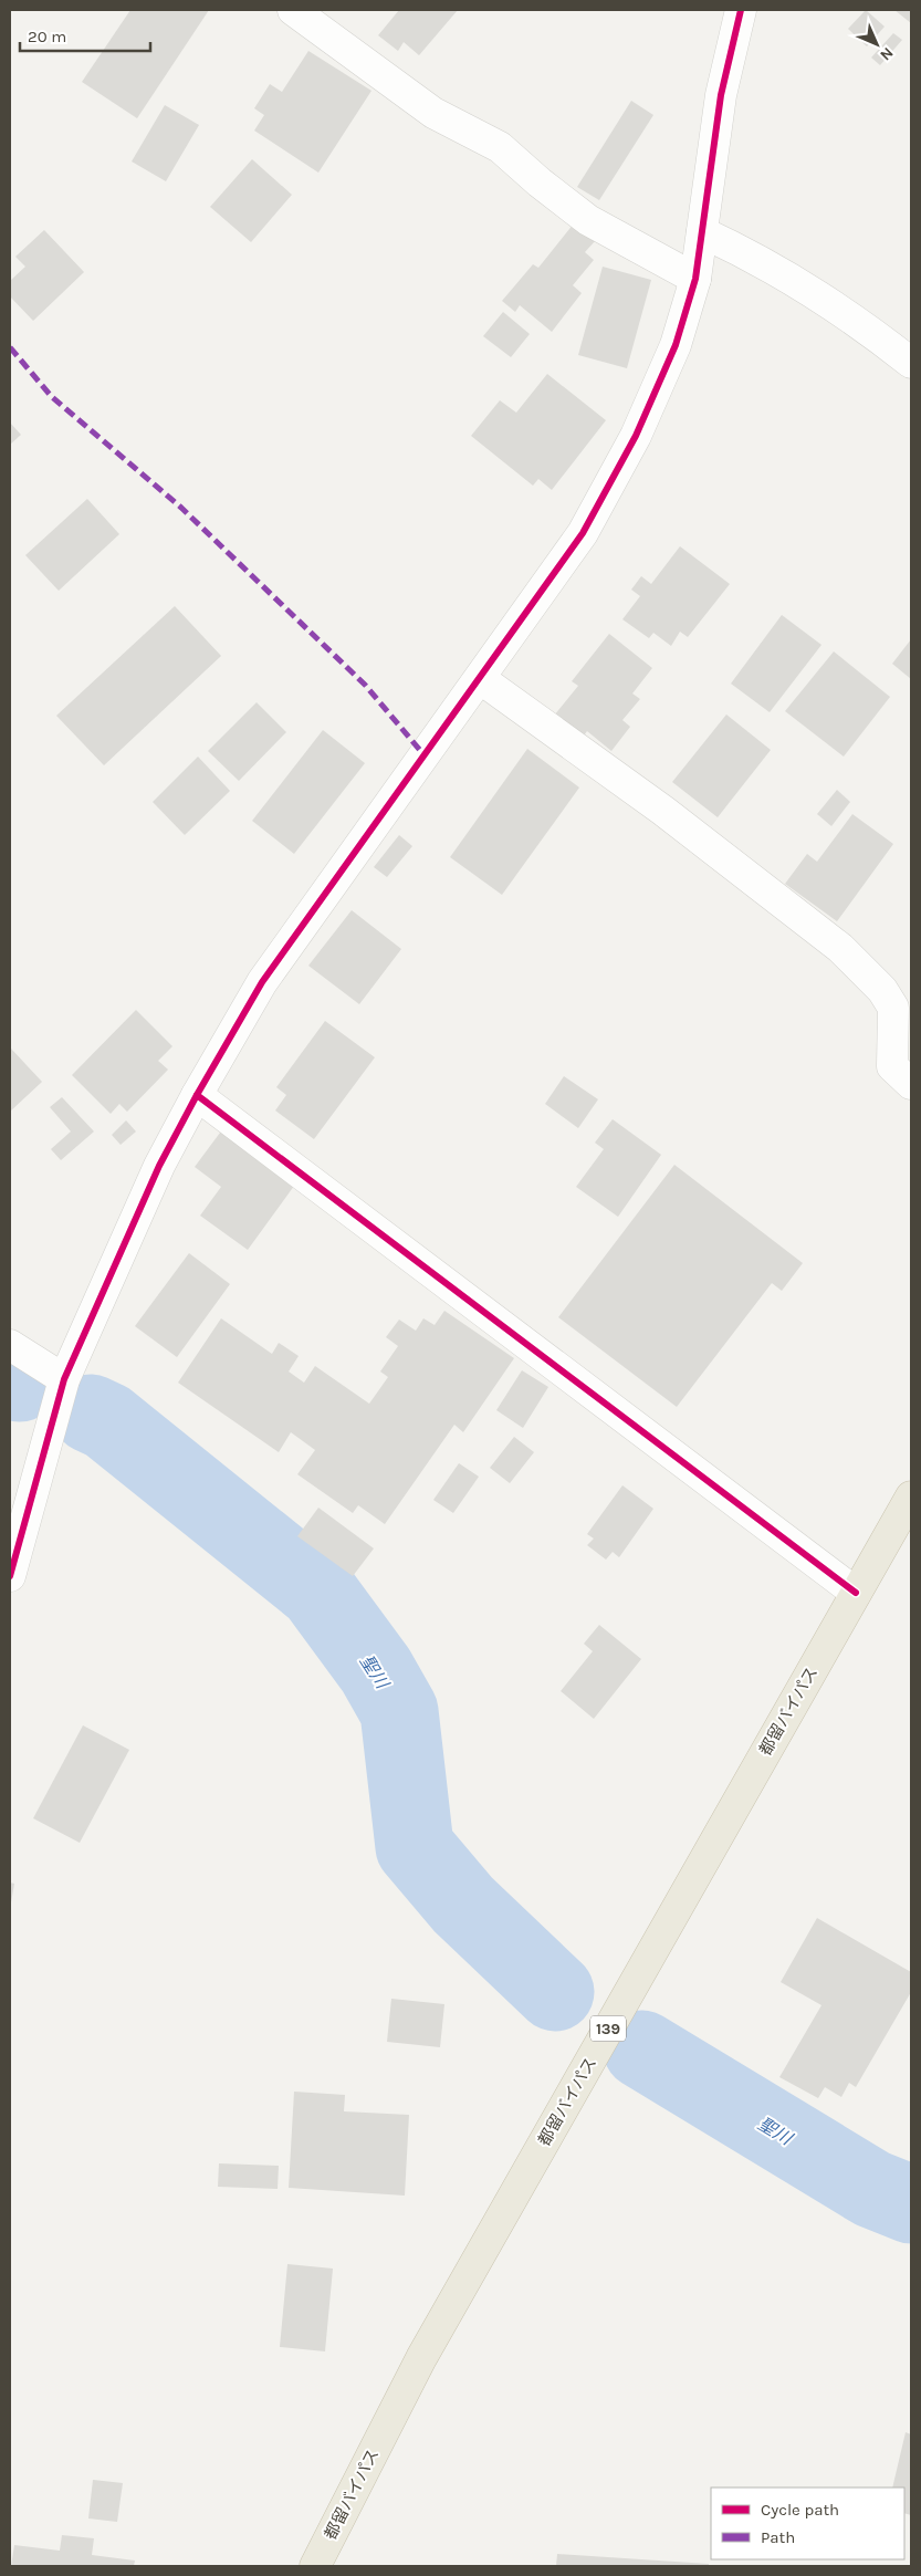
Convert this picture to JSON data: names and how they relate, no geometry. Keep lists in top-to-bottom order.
{
  "streets": {
    "highway": ["都留バイパス", "139"]
  },
  "water": ["聖川"],
  "legend": ["Cycle path", "Path"],
  "scale_bar": "20 m",
  "north": "bottom right"
}
